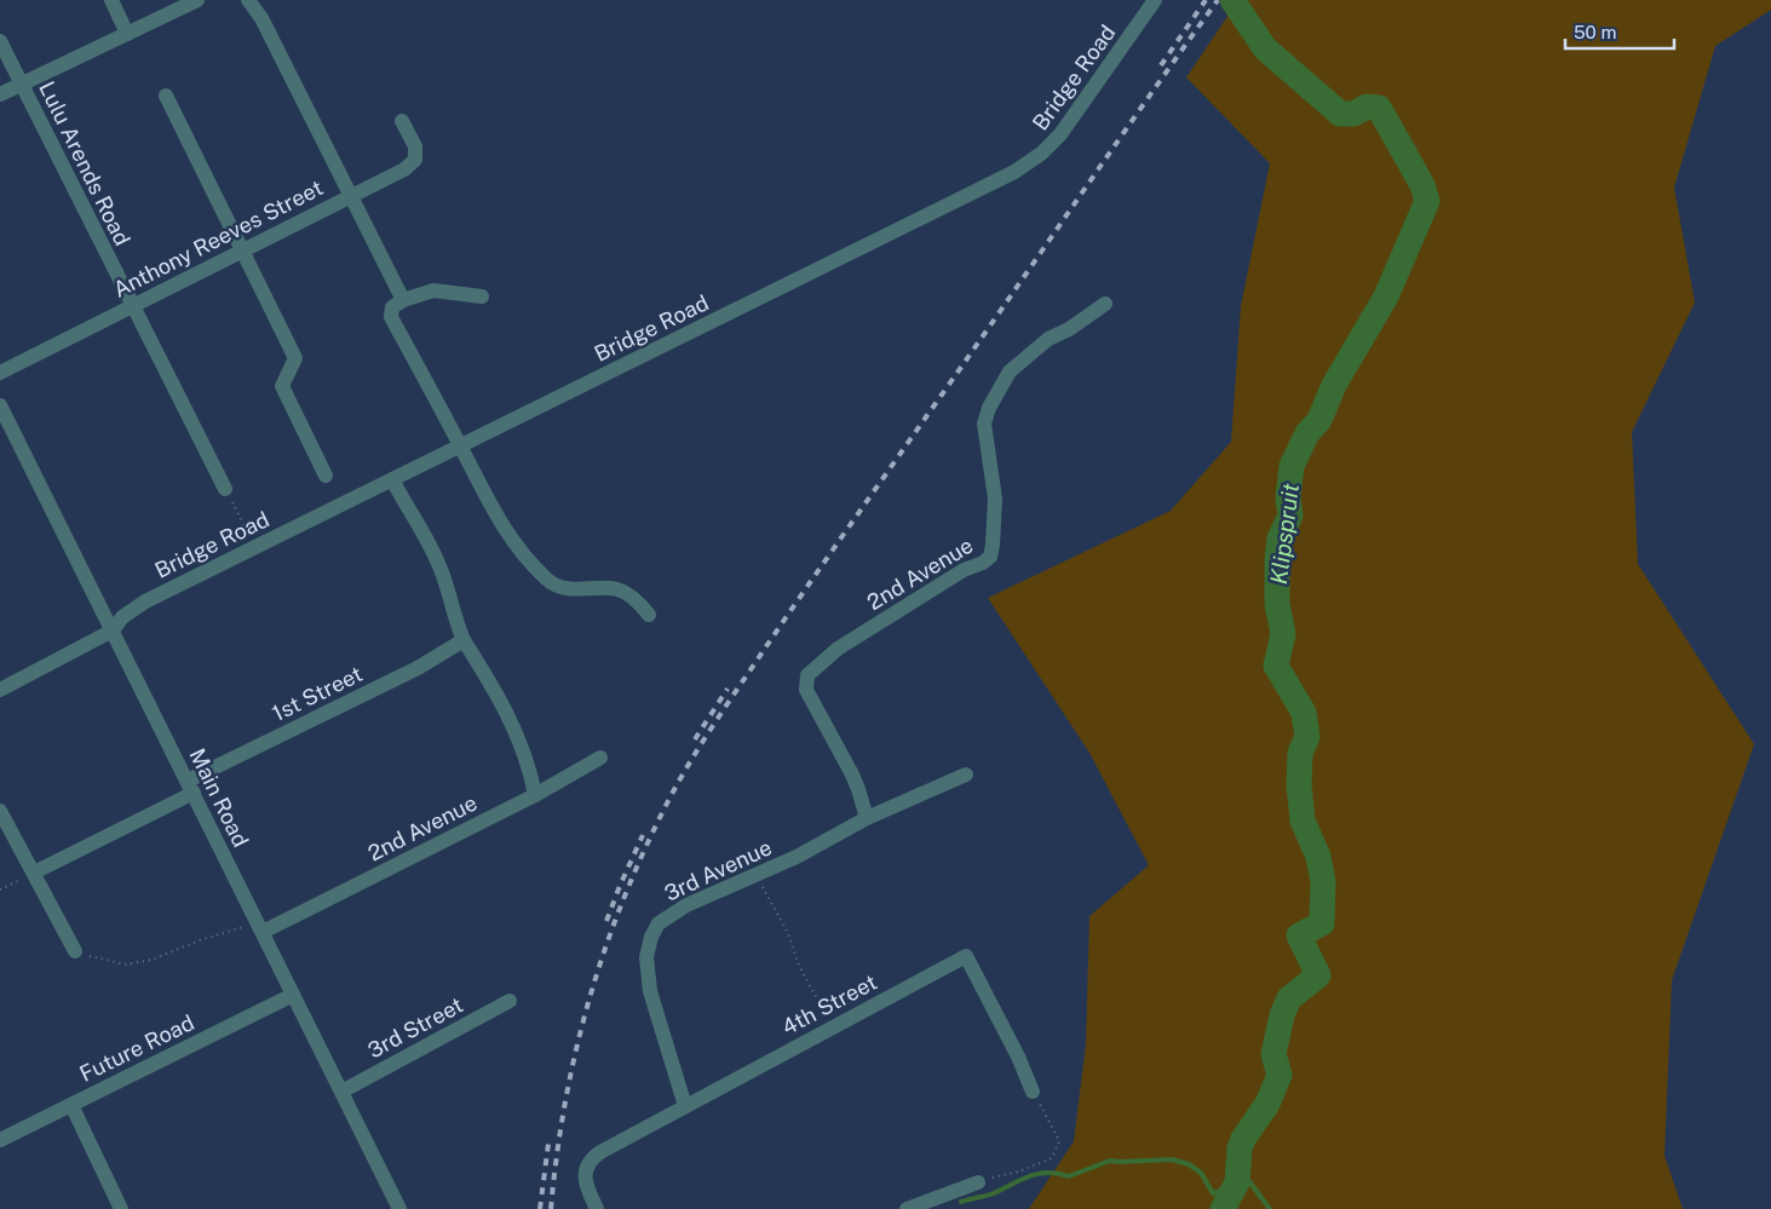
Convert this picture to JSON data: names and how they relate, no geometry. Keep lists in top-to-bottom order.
{
  "streets": {
    "street": [
      "Bridge Road",
      "Lulu Arends Road",
      "Anthony Reeves Street",
      "2nd Avenue",
      "1st Street",
      "Main Road",
      "3rd Avenue",
      "4th Street",
      "3rd Street",
      "Future Road"
    ]
  },
  "crossings": [
    ["Bridge Road", "Main Road"],
    ["Lulu Arends Road", "Anthony Reeves Street"],
    ["2nd Avenue", "Main Road"],
    ["2nd Avenue", "3rd Avenue"],
    ["1st Street", "Main Road"],
    ["Main Road", "3rd Street"],
    ["Main Road", "Future Road"],
    ["3rd Avenue", "4th Street"]
  ],
  "water": ["Klipspruit"],
  "scale_bar": "50 m"
}
